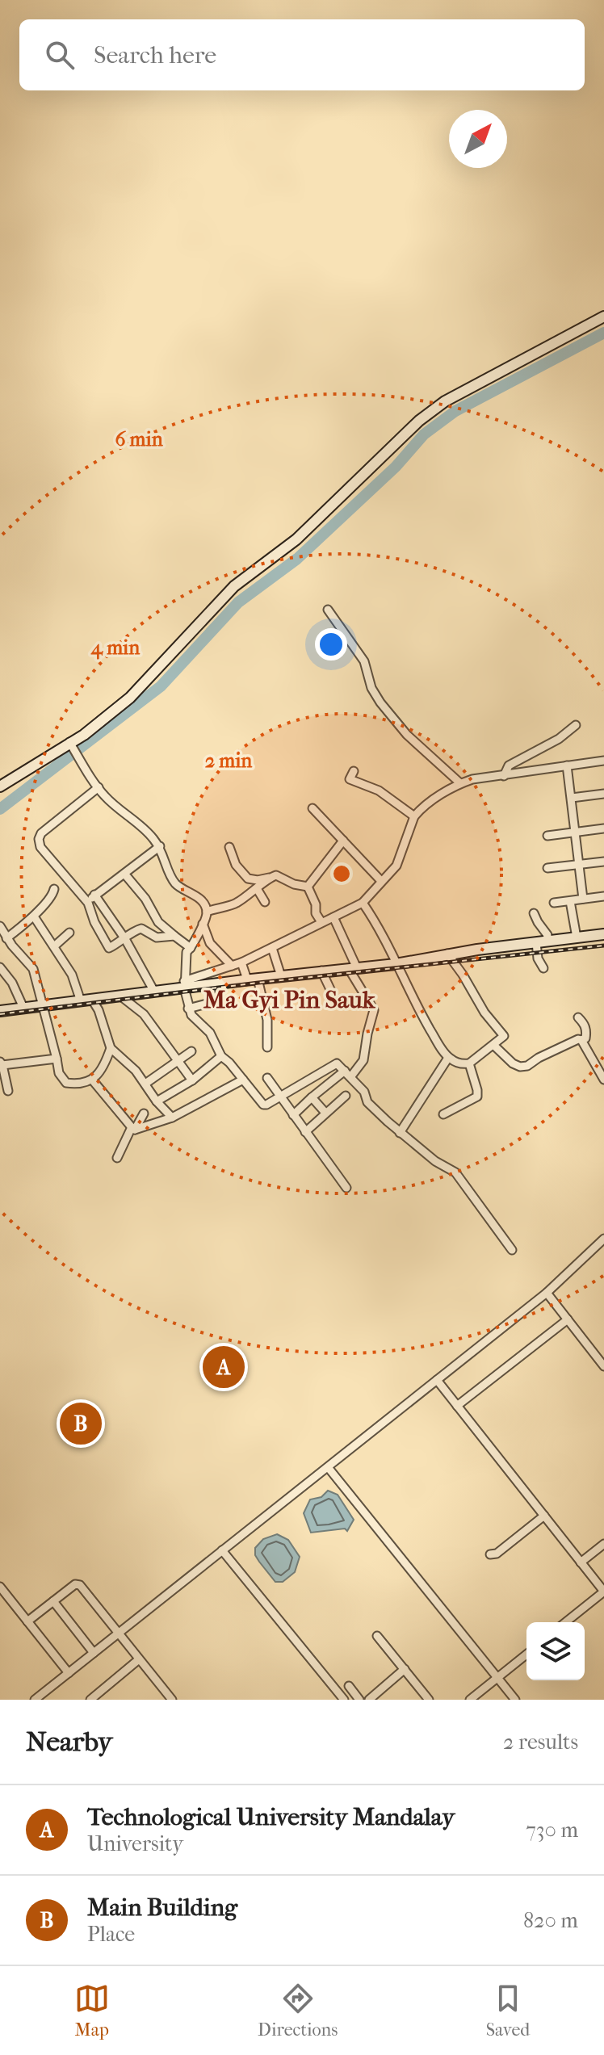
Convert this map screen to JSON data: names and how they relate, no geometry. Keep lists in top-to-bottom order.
{
  "districts": ["Ma Gyi Pin Sauk"],
  "north": "top right",
  "page": {
    "search": "Search here",
    "pins": ["A", "B"],
    "heading": ["Nearby", "2 results"],
    "list": [
      {
        "mark": "A",
        "name": "Technological University Mandalay",
        "note": "University",
        "value": "730 m"
      },
      {
        "mark": "B",
        "name": "Main Building",
        "note": "Place",
        "value": "820 m"
      }
    ],
    "nav": ["Map", "Directions", "Saved"]
  },
  "rings": ["6 min", "4 min", "2 min"]
}
